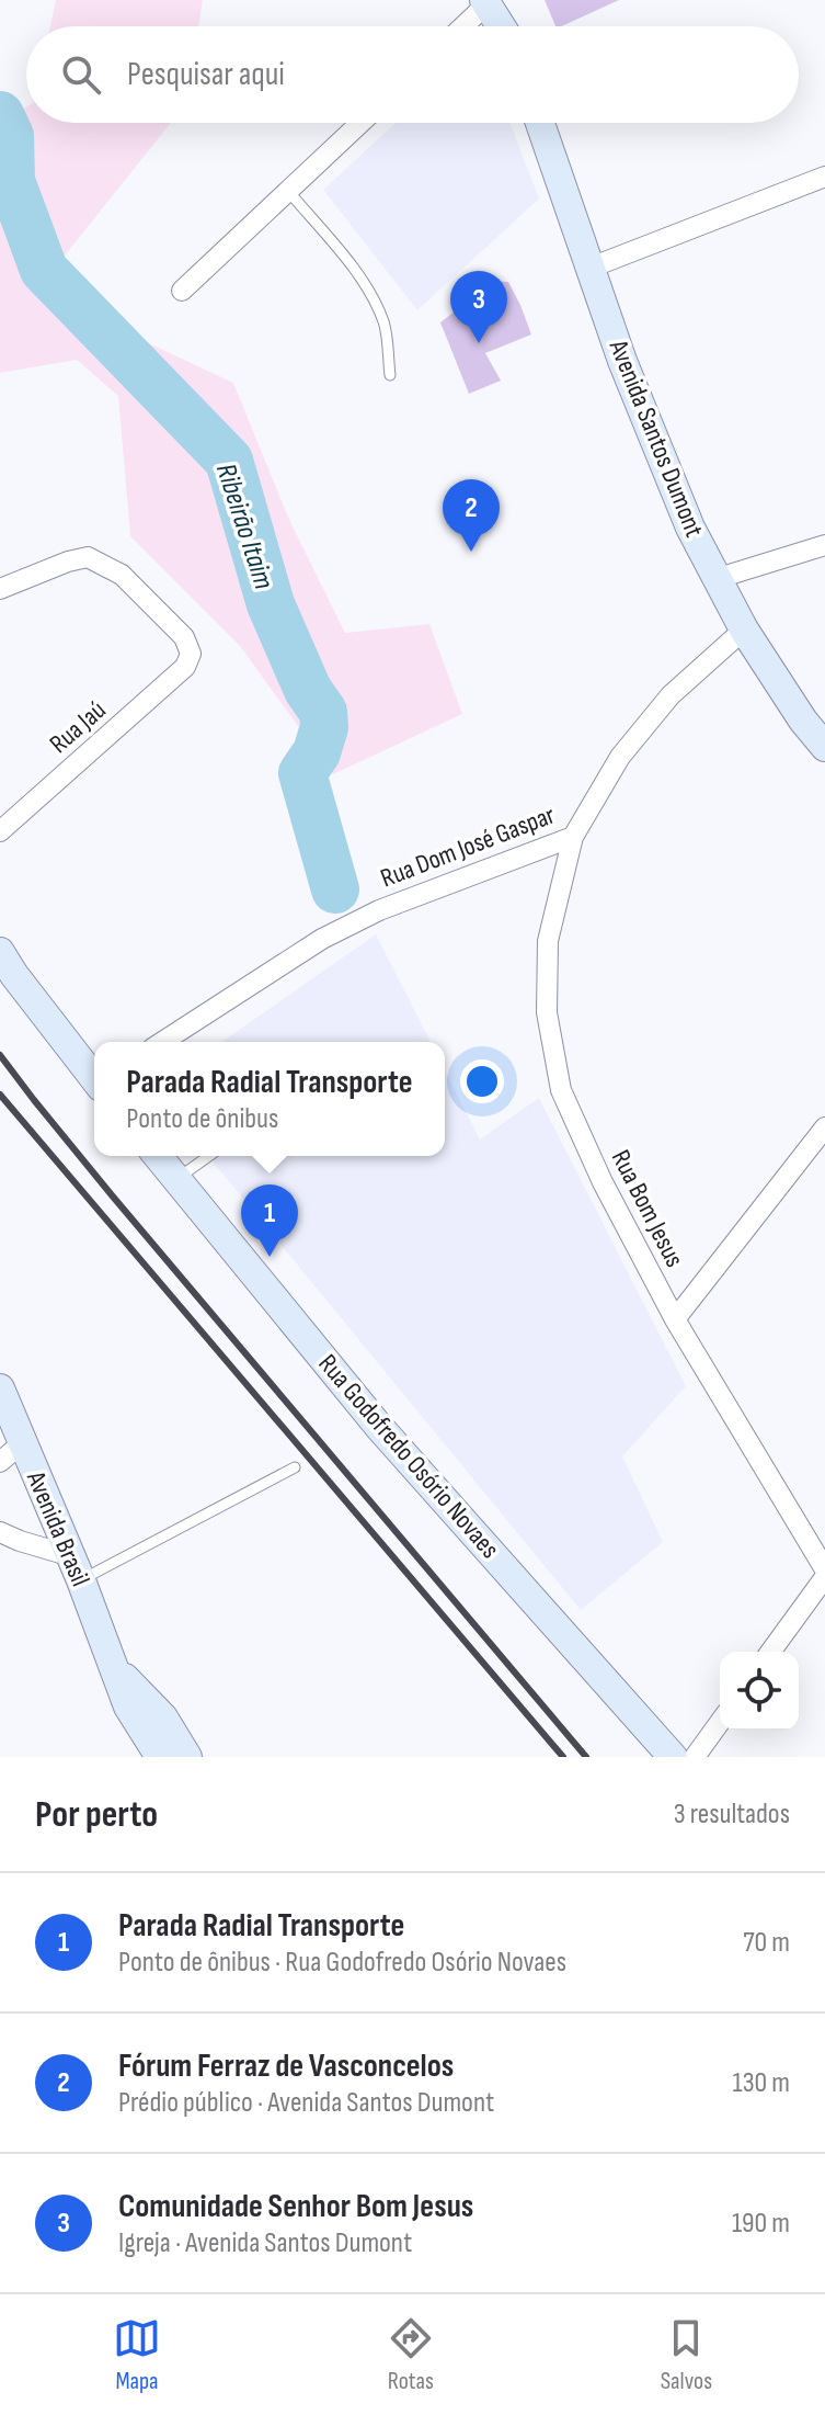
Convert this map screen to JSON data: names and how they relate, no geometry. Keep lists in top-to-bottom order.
{
  "streets": {
    "main road": ["Avenida Santos Dumont", "Rua Godofredo Osório Novaes", "Avenida Brasil"],
    "street": ["Rua Jaú", "Rua Dom José Gaspar", "Rua Bom Jesus"]
  },
  "crossings": [
    ["Avenida Santos Dumont", "Rua Dom José Gaspar"],
    ["Rua Dom José Gaspar", "Rua Bom Jesus"]
  ],
  "water": ["Ribeirão Itaim"],
  "page": {
    "search": "Pesquisar aqui",
    "pins": ["3", "2", "1"],
    "popup": ["Parada Radial Transporte", "Ponto de ônibus"],
    "heading": ["Por perto", "3 resultados"],
    "list": [
      {
        "mark": "1",
        "name": "Parada Radial Transporte",
        "note": "Ponto de ônibus · Rua Godofredo Osório Novaes",
        "value": "70 m"
      },
      {
        "mark": "2",
        "name": "Fórum Ferraz de Vasconcelos",
        "note": "Prédio público · Avenida Santos Dumont",
        "value": "130 m"
      },
      {
        "mark": "3",
        "name": "Comunidade Senhor Bom Jesus",
        "note": "Igreja · Avenida Santos Dumont",
        "value": "190 m"
      }
    ],
    "nav": ["Mapa", "Rotas", "Salvos"]
  }
}
